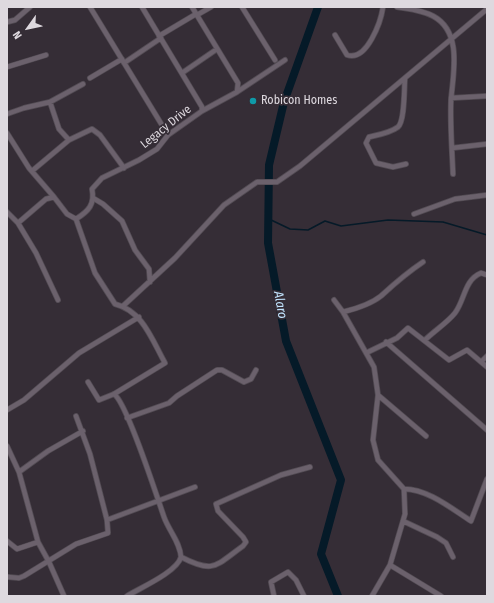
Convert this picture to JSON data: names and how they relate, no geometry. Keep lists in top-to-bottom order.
{
  "streets": {
    "street": ["Legacy Drive"]
  },
  "water": ["Alaro"],
  "places": ["Robicon Homes"],
  "north": "bottom left"
}
